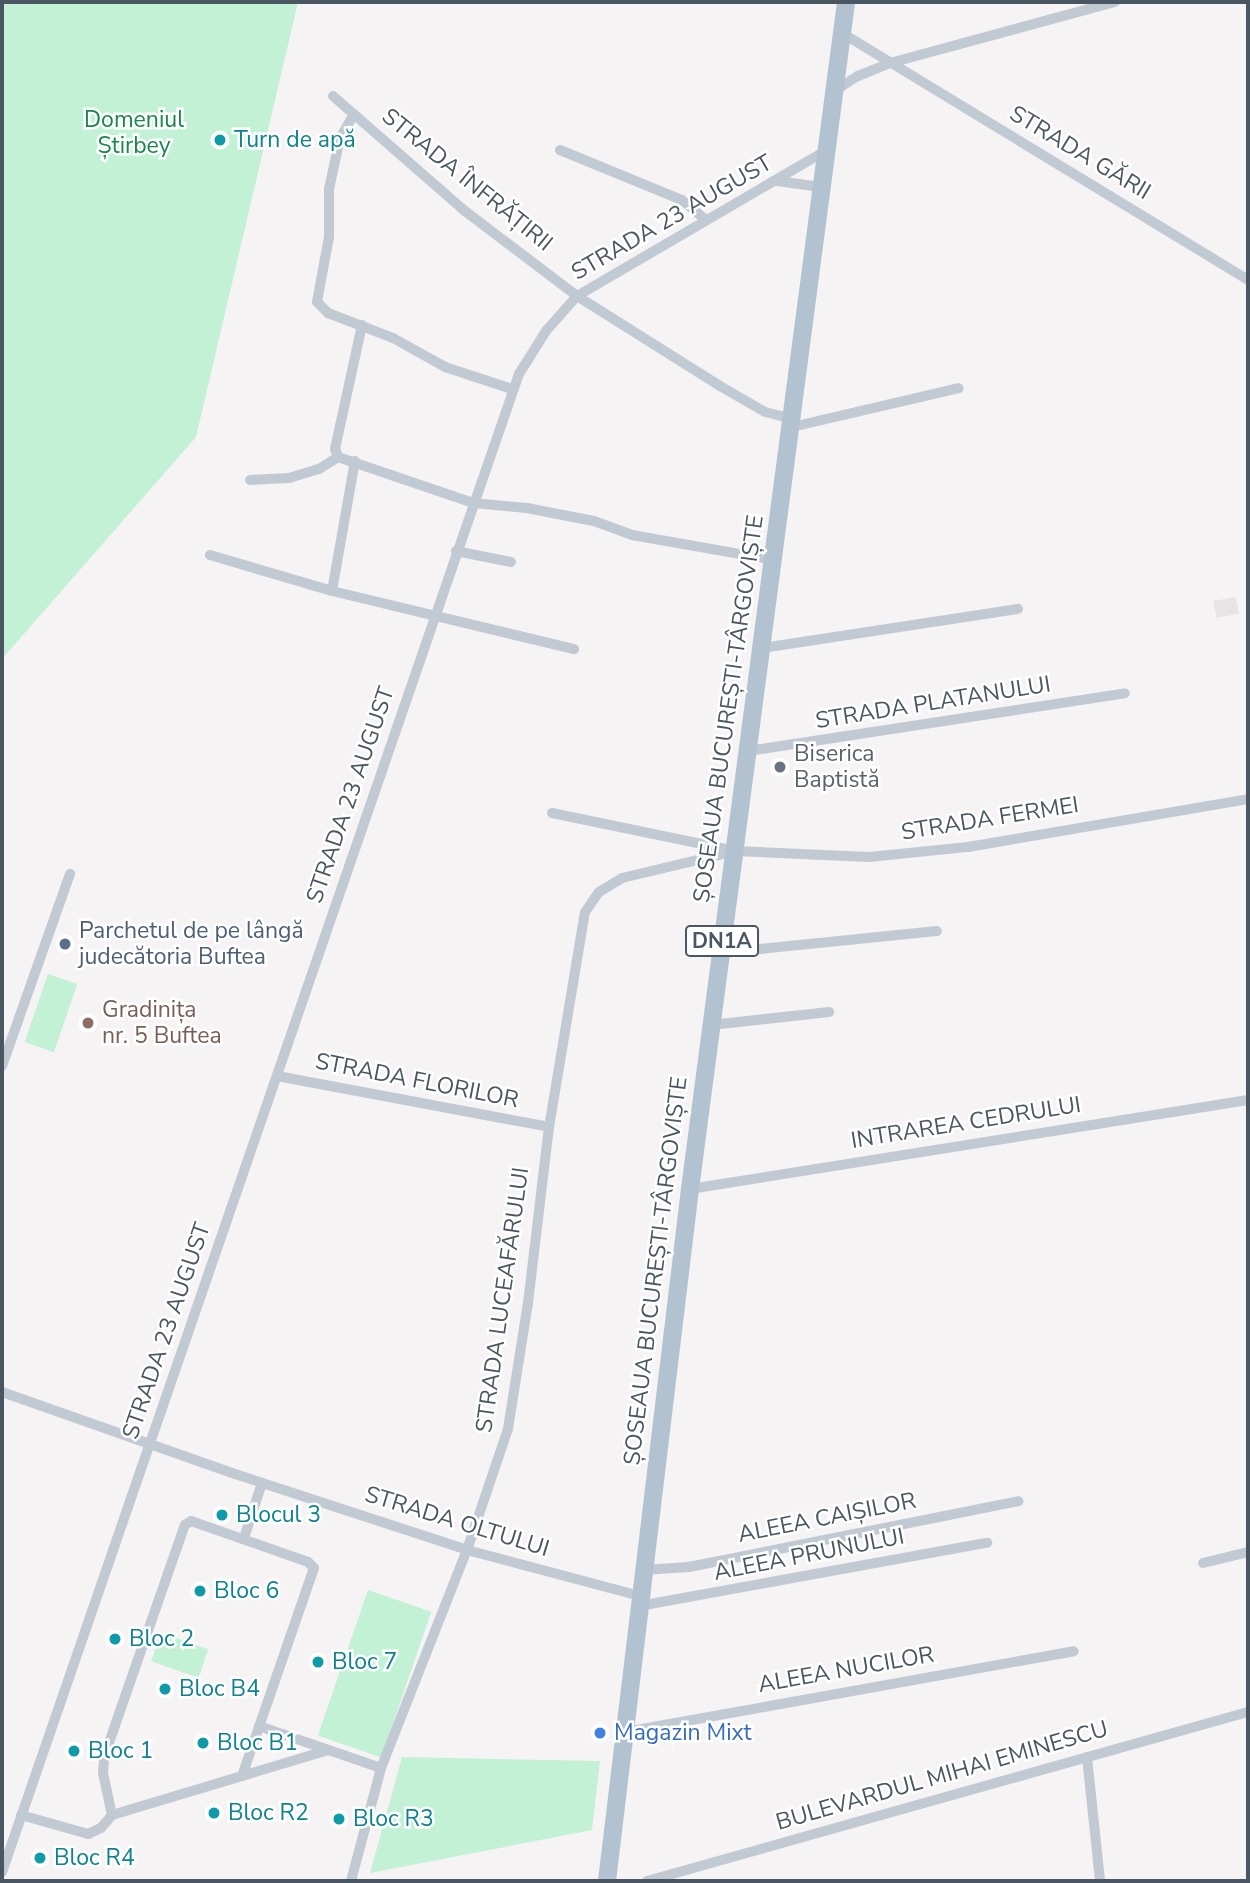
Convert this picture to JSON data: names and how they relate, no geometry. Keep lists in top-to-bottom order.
{
  "streets": {
    "main road": ["ȘOSEAUA BUCUREȘTI-TÂRGOVIȘTE", "DN1A"],
    "street": [
      "STRADA GĂRII",
      "STRADA ÎNFRĂȚIRII",
      "STRADA 23 AUGUST",
      "STRADA PLATANULUI",
      "STRADA FERMEI",
      "STRADA FLORILOR",
      "INTRAREA CEDRULUI",
      "STRADA LUCEAFĂRULUI",
      "ALEEA CAIȘILOR",
      "STRADA OLTULUI",
      "ALEEA PRUNULUI",
      "ALEEA NUCILOR",
      "BULEVARDUL MIHAI EMINESCU"
    ]
  },
  "crossings": [
    ["STRADA GĂRII", "ȘOSEAUA BUCUREȘTI-TÂRGOVIȘTE"],
    ["STRADA ÎNFRĂȚIRII", "STRADA 23 AUGUST"],
    ["STRADA ÎNFRĂȚIRII", "ȘOSEAUA BUCUREȘTI-TÂRGOVIȘTE"],
    ["STRADA 23 AUGUST", "ȘOSEAUA BUCUREȘTI-TÂRGOVIȘTE"],
    ["STRADA 23 AUGUST", "STRADA FLORILOR"],
    ["STRADA 23 AUGUST", "STRADA OLTULUI"],
    ["STRADA PLATANULUI", "ȘOSEAUA BUCUREȘTI-TÂRGOVIȘTE"],
    ["ȘOSEAUA BUCUREȘTI-TÂRGOVIȘTE", "STRADA FERMEI"],
    ["ȘOSEAUA BUCUREȘTI-TÂRGOVIȘTE", "INTRAREA CEDRULUI"],
    ["ȘOSEAUA BUCUREȘTI-TÂRGOVIȘTE", "STRADA LUCEAFĂRULUI"],
    ["ȘOSEAUA BUCUREȘTI-TÂRGOVIȘTE", "ALEEA CAIȘILOR"],
    ["ȘOSEAUA BUCUREȘTI-TÂRGOVIȘTE", "STRADA OLTULUI"],
    ["ȘOSEAUA BUCUREȘTI-TÂRGOVIȘTE", "ALEEA PRUNULUI"],
    ["ȘOSEAUA BUCUREȘTI-TÂRGOVIȘTE", "ALEEA NUCILOR"],
    ["STRADA FERMEI", "STRADA LUCEAFĂRULUI"],
    ["STRADA FLORILOR", "STRADA LUCEAFĂRULUI"],
    ["STRADA LUCEAFĂRULUI", "STRADA OLTULUI"],
    ["STRADA OLTULUI", "ALEEA PRUNULUI"]
  ],
  "parks": ["Domeniul Știrbey"],
  "places": [
    "Turn de apă",
    "Biserica Baptistă",
    "Parchetul de pe lângă judecătoria Buftea",
    "Gradinița nr. 5 Buftea",
    "Blocul 3",
    "Bloc 6",
    "Bloc 2",
    "Bloc 7",
    "Bloc B4",
    "Magazin Mixt",
    "Bloc B1",
    "Bloc 1",
    "Bloc R2",
    "Bloc R3",
    "Bloc R4"
  ]
}
